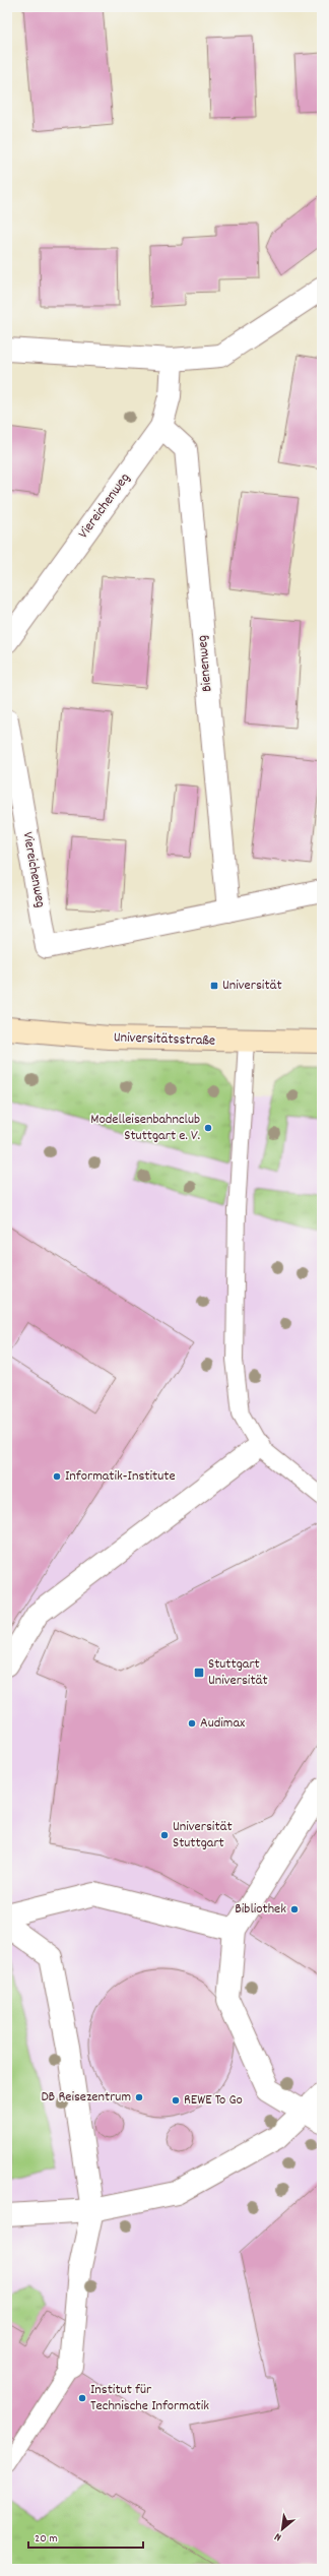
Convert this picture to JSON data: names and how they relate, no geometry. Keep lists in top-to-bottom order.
{
  "streets": {
    "street": ["Viereichenweg", "Bienenweg", "Universitätsstraße"]
  },
  "crossings": [
    ["Viereichenweg", "Bienenweg"]
  ],
  "places": {
    "transit": ["Universität", "Stuttgart Universität"],
    "other": [
      "Modelleisenbahnclub Stuttgart e. V.",
      "Informatik-Institute",
      "Audimax",
      "Universität Stuttgart",
      "Bibliothek",
      "DB Reisezentrum",
      "REWE To Go",
      "Institut für Technische Informatik"
    ]
  },
  "scale_bar": "20 m",
  "north": "bottom left"
}
